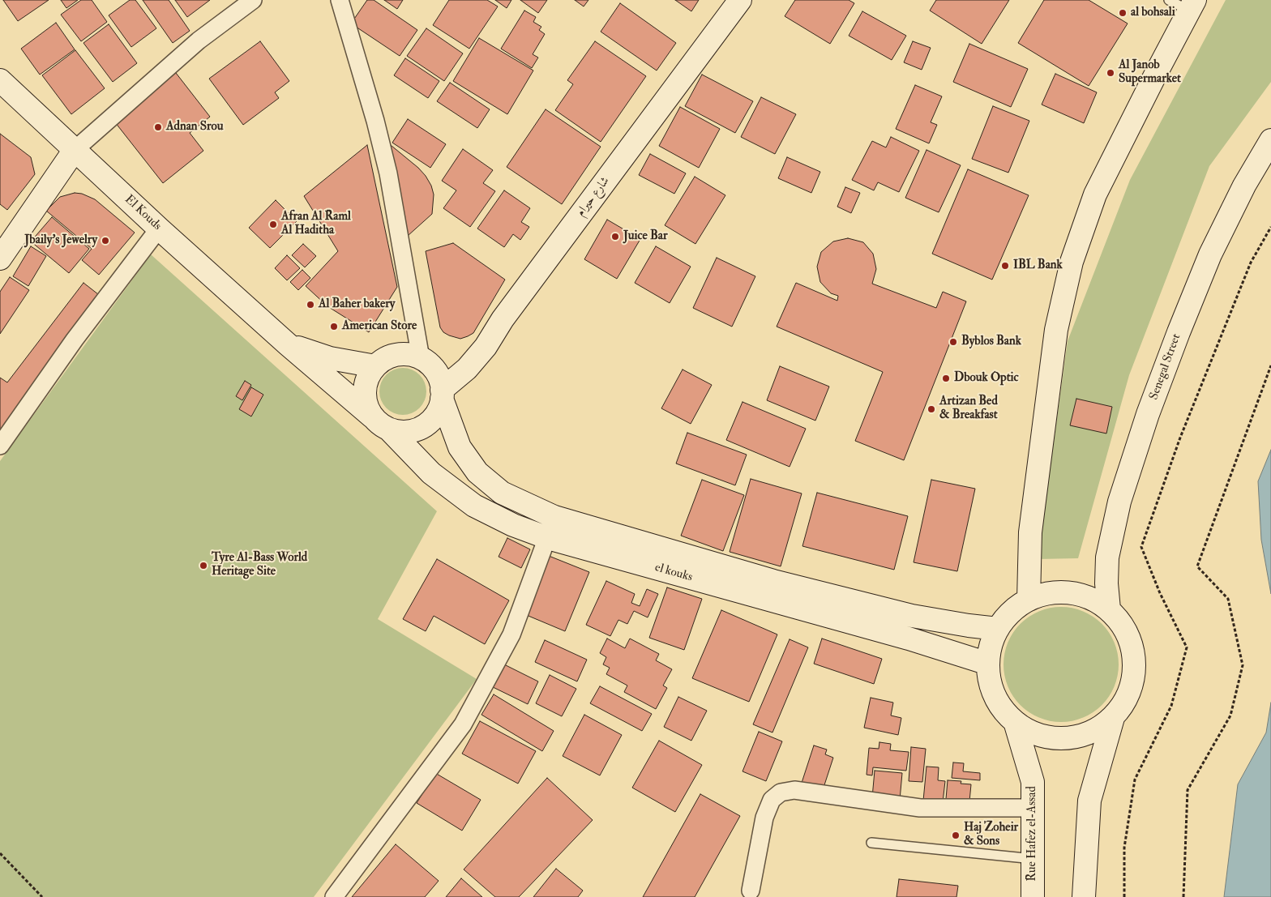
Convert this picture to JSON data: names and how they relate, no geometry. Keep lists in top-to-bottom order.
{
  "streets": {
    "main road": [
      "شارع حيرام",
      "El Kouds",
      "Senegal Street",
      "el kouks",
      "Rue Hafez el-Assad"
    ]
  },
  "crossings": [
    ["شارع حيرام", "El Kouds"],
    ["شارع حيرام", "el kouks"],
    ["El Kouds", "el kouks"]
  ],
  "places": [
    "al bohsali",
    "Al Janob Supermarket",
    "Adnan Srou",
    "Afran Al Raml Al Haditha",
    "Juice Bar",
    "Jbaily's Jewelry",
    "IBL Bank",
    "Al Baher bakery",
    "American Store",
    "Byblos Bank",
    "Dbouk Optic",
    "Artizan Bed & Breakfast",
    "Tyre Al-Bass World Heritage Site",
    "Haj Zoheir & Sons"
  ]
}
